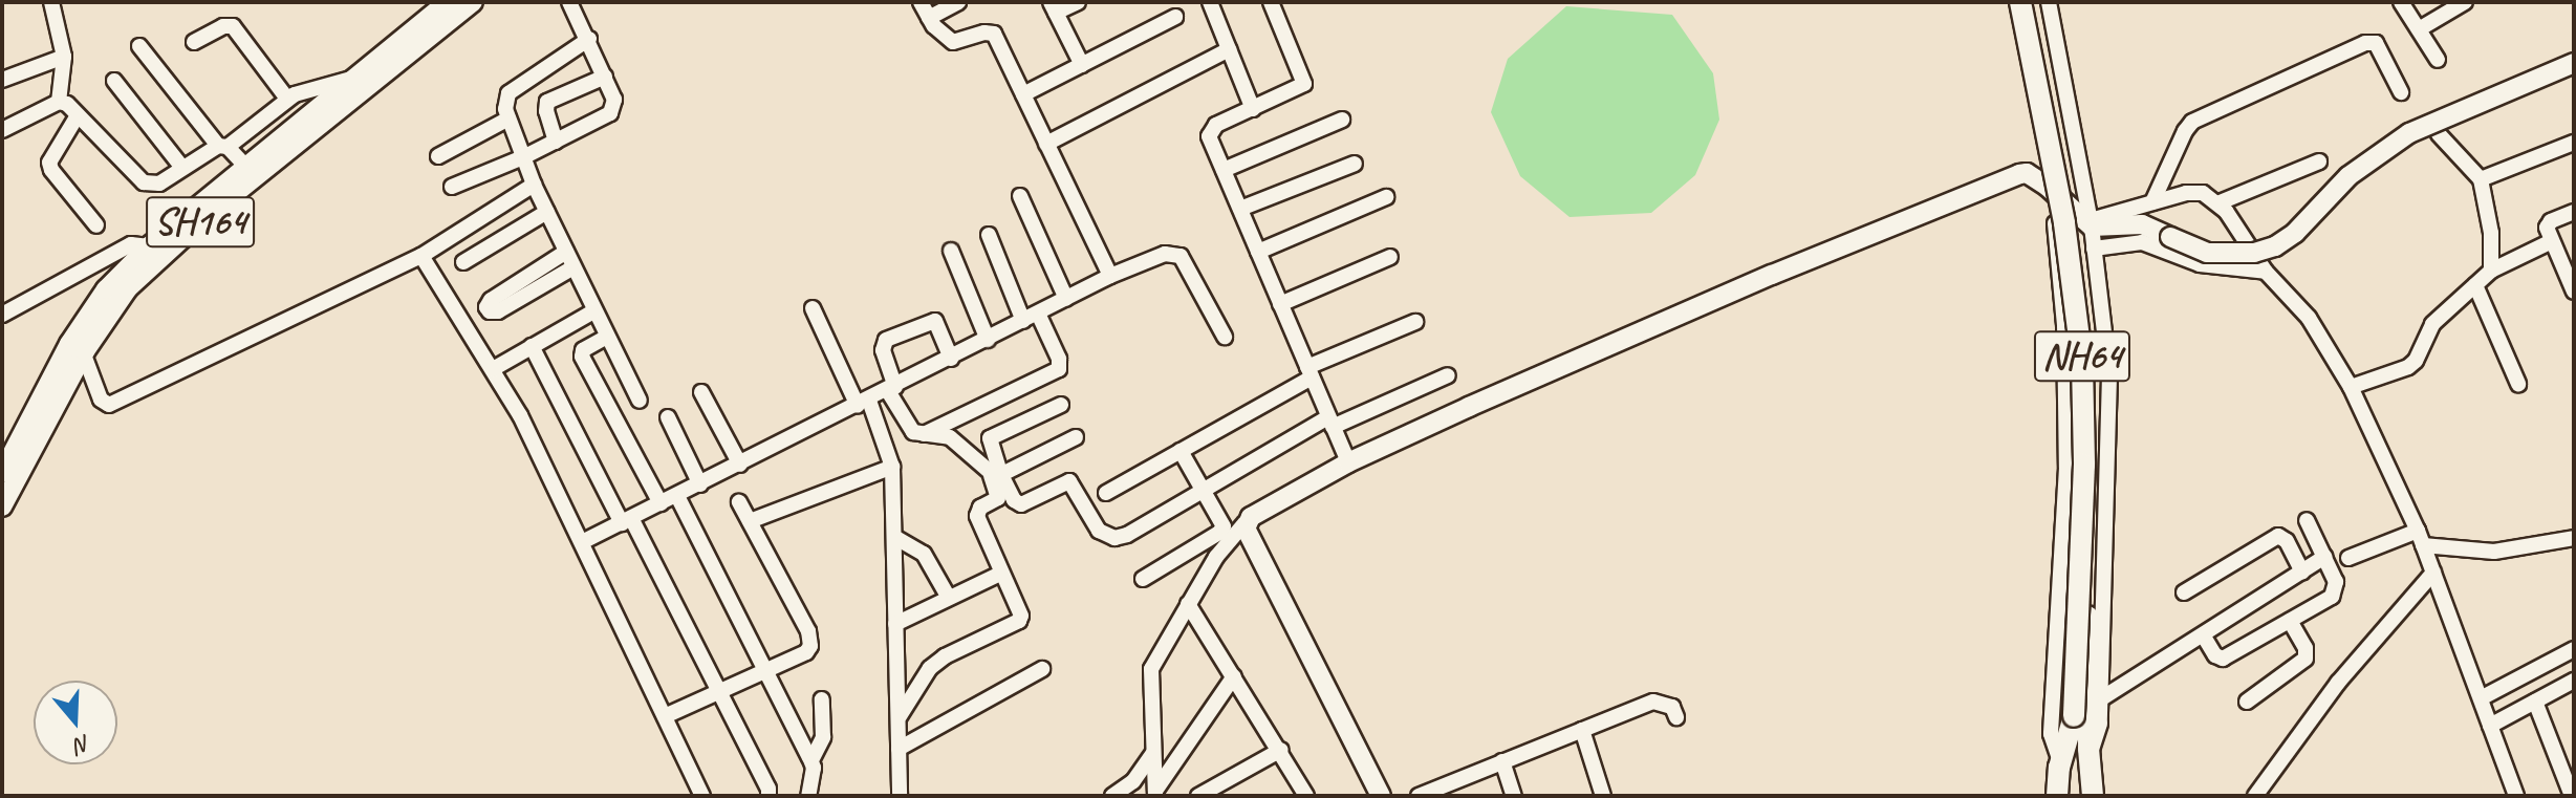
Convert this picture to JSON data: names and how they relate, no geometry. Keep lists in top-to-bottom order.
{
  "streets": {
    "highway": ["NH64"],
    "main road": ["SH164"]
  },
  "north": "bottom"
}
